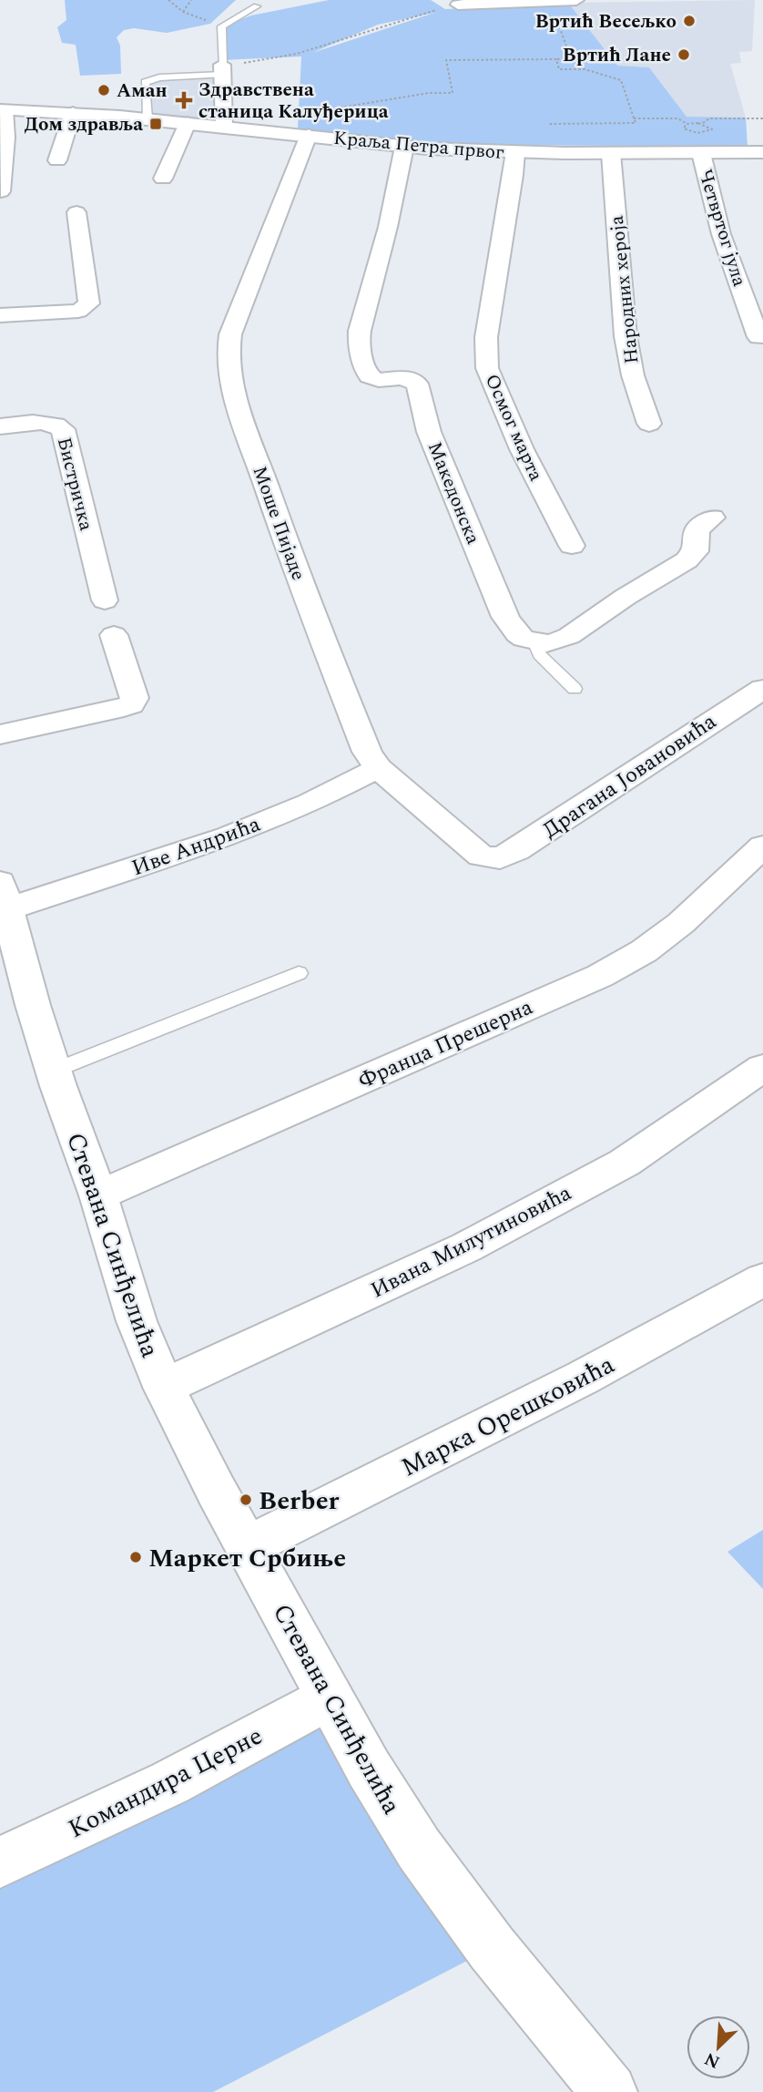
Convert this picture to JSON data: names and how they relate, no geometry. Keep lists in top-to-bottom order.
{
  "streets": {
    "street": [
      "Краља Петра првог",
      "Четвртог јула",
      "Народних хероја",
      "Осмог марта",
      "Бистричка",
      "Македонска",
      "Моше Пијаде",
      "Драгана Јовановића",
      "Иве Андрића",
      "Франца Прешерна",
      "Ивана Милутиновића",
      "Стевана Синђелића",
      "Марка Орешковића",
      "Командира Церне"
    ]
  },
  "crossings": [
    ["Краља Петра првог", "Четвртог јула"],
    ["Краља Петра првог", "Народних хероја"],
    ["Краља Петра првог", "Осмог марта"],
    ["Краља Петра првог", "Македонска"],
    ["Краља Петра првог", "Моше Пијаде"],
    ["Моше Пијаде", "Драгана Јовановића"],
    ["Моше Пијаде", "Иве Андрића"],
    ["Иве Андрића", "Стевана Синђелића"],
    ["Франца Прешерна", "Стевана Синђелића"],
    ["Ивана Милутиновића", "Стевана Синђелића"],
    ["Стевана Синђелића", "Марка Орешковића"],
    ["Стевана Синђелића", "Командира Церне"]
  ],
  "places": {
    "other": [
      "Вртић Весељко",
      "Вртић Лане",
      "Аман",
      "Berber",
      "Маркет Србиње"
    ],
    "health": ["Здравствена станица Калуђерица"],
    "transit": ["Дом здравља"]
  },
  "north": "bottom left"
}
